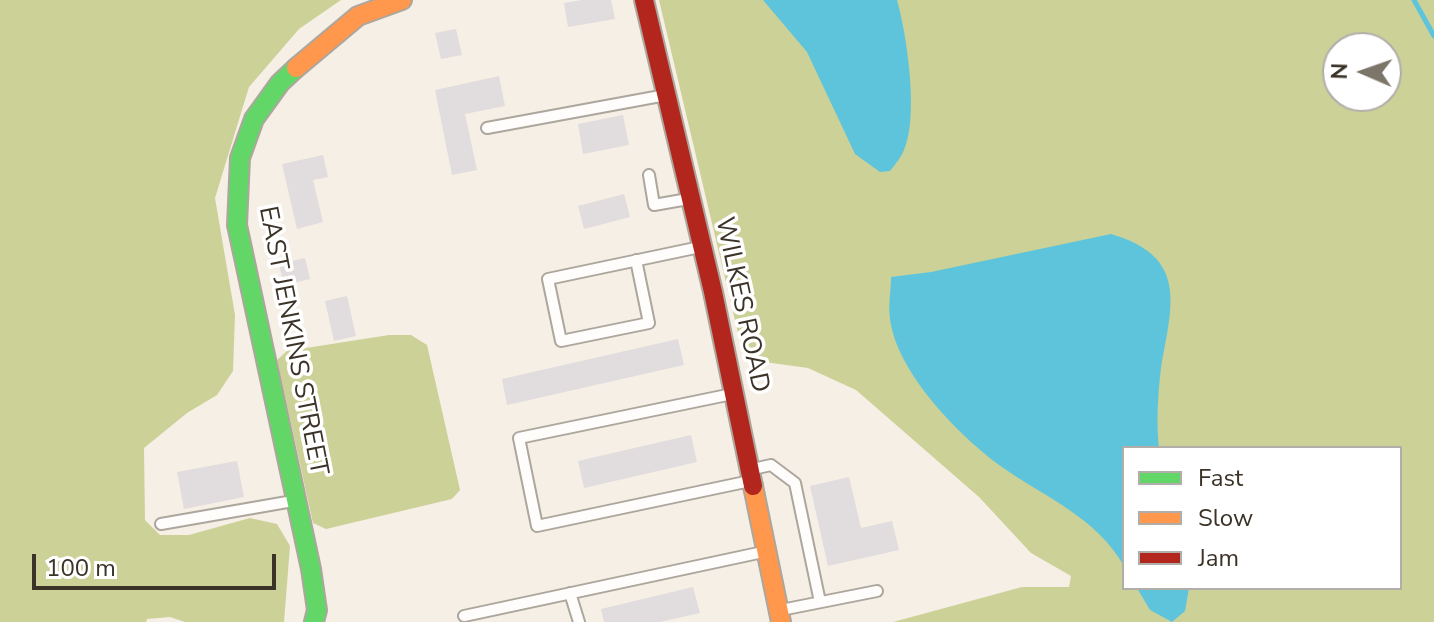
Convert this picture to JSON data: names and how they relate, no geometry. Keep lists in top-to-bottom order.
{
  "streets": {
    "street": ["WILKES ROAD", "EAST JENKINS STREET"]
  },
  "legend": ["Fast", "Slow", "Jam"],
  "scale_bar": "100 m",
  "north": "left"
}
